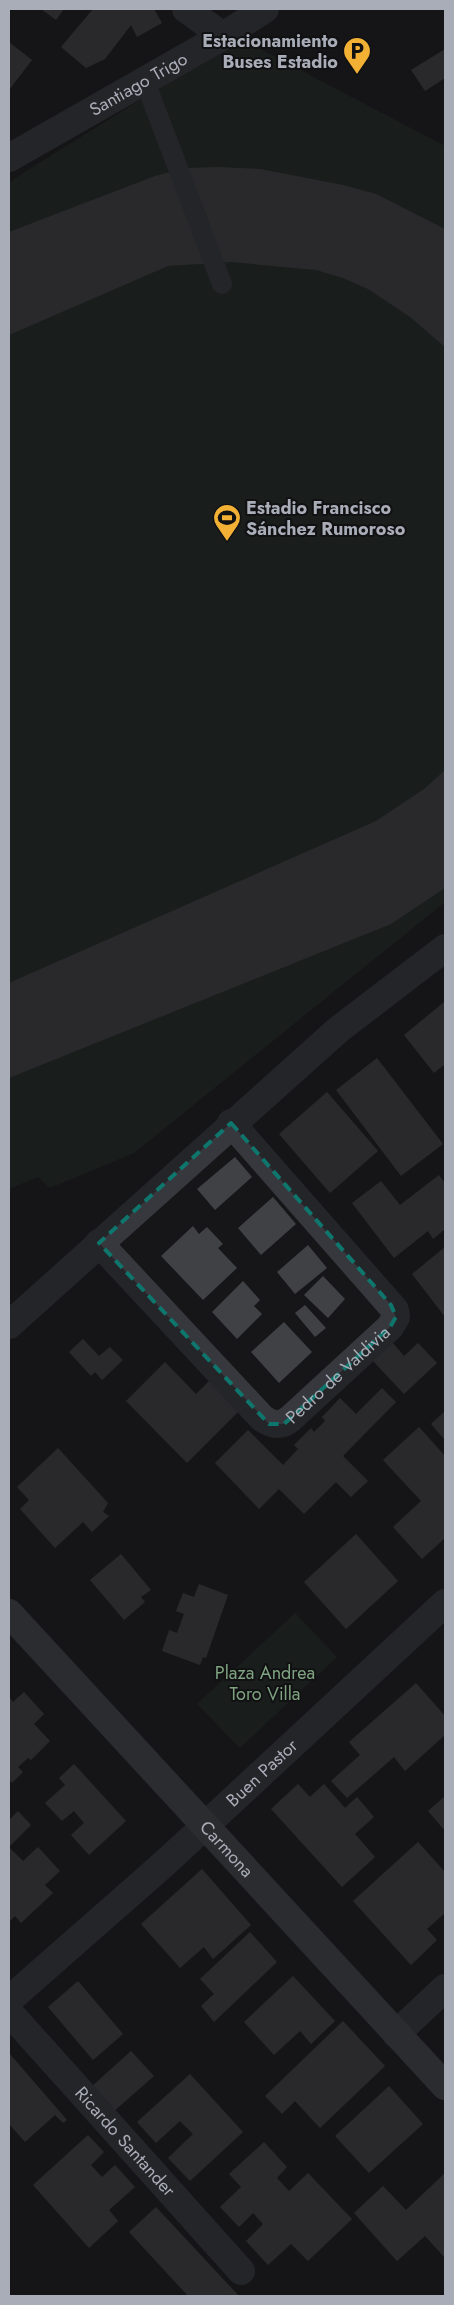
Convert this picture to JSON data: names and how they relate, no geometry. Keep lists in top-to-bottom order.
{
  "streets": {
    "street": [
      "Santiago Trigo",
      "Pedro de Valdivia",
      "Buen Pastor",
      "Carmona",
      "Ricardo Santander"
    ]
  },
  "crossings": [
    ["Buen Pastor", "Carmona"]
  ],
  "parks": ["Plaza Andrea Toro Villa"],
  "places": {
    "parking": ["Estacionamiento Buses Estadio"],
    "sports": ["Estadio Francisco Sánchez Rumoroso"]
  }
}
